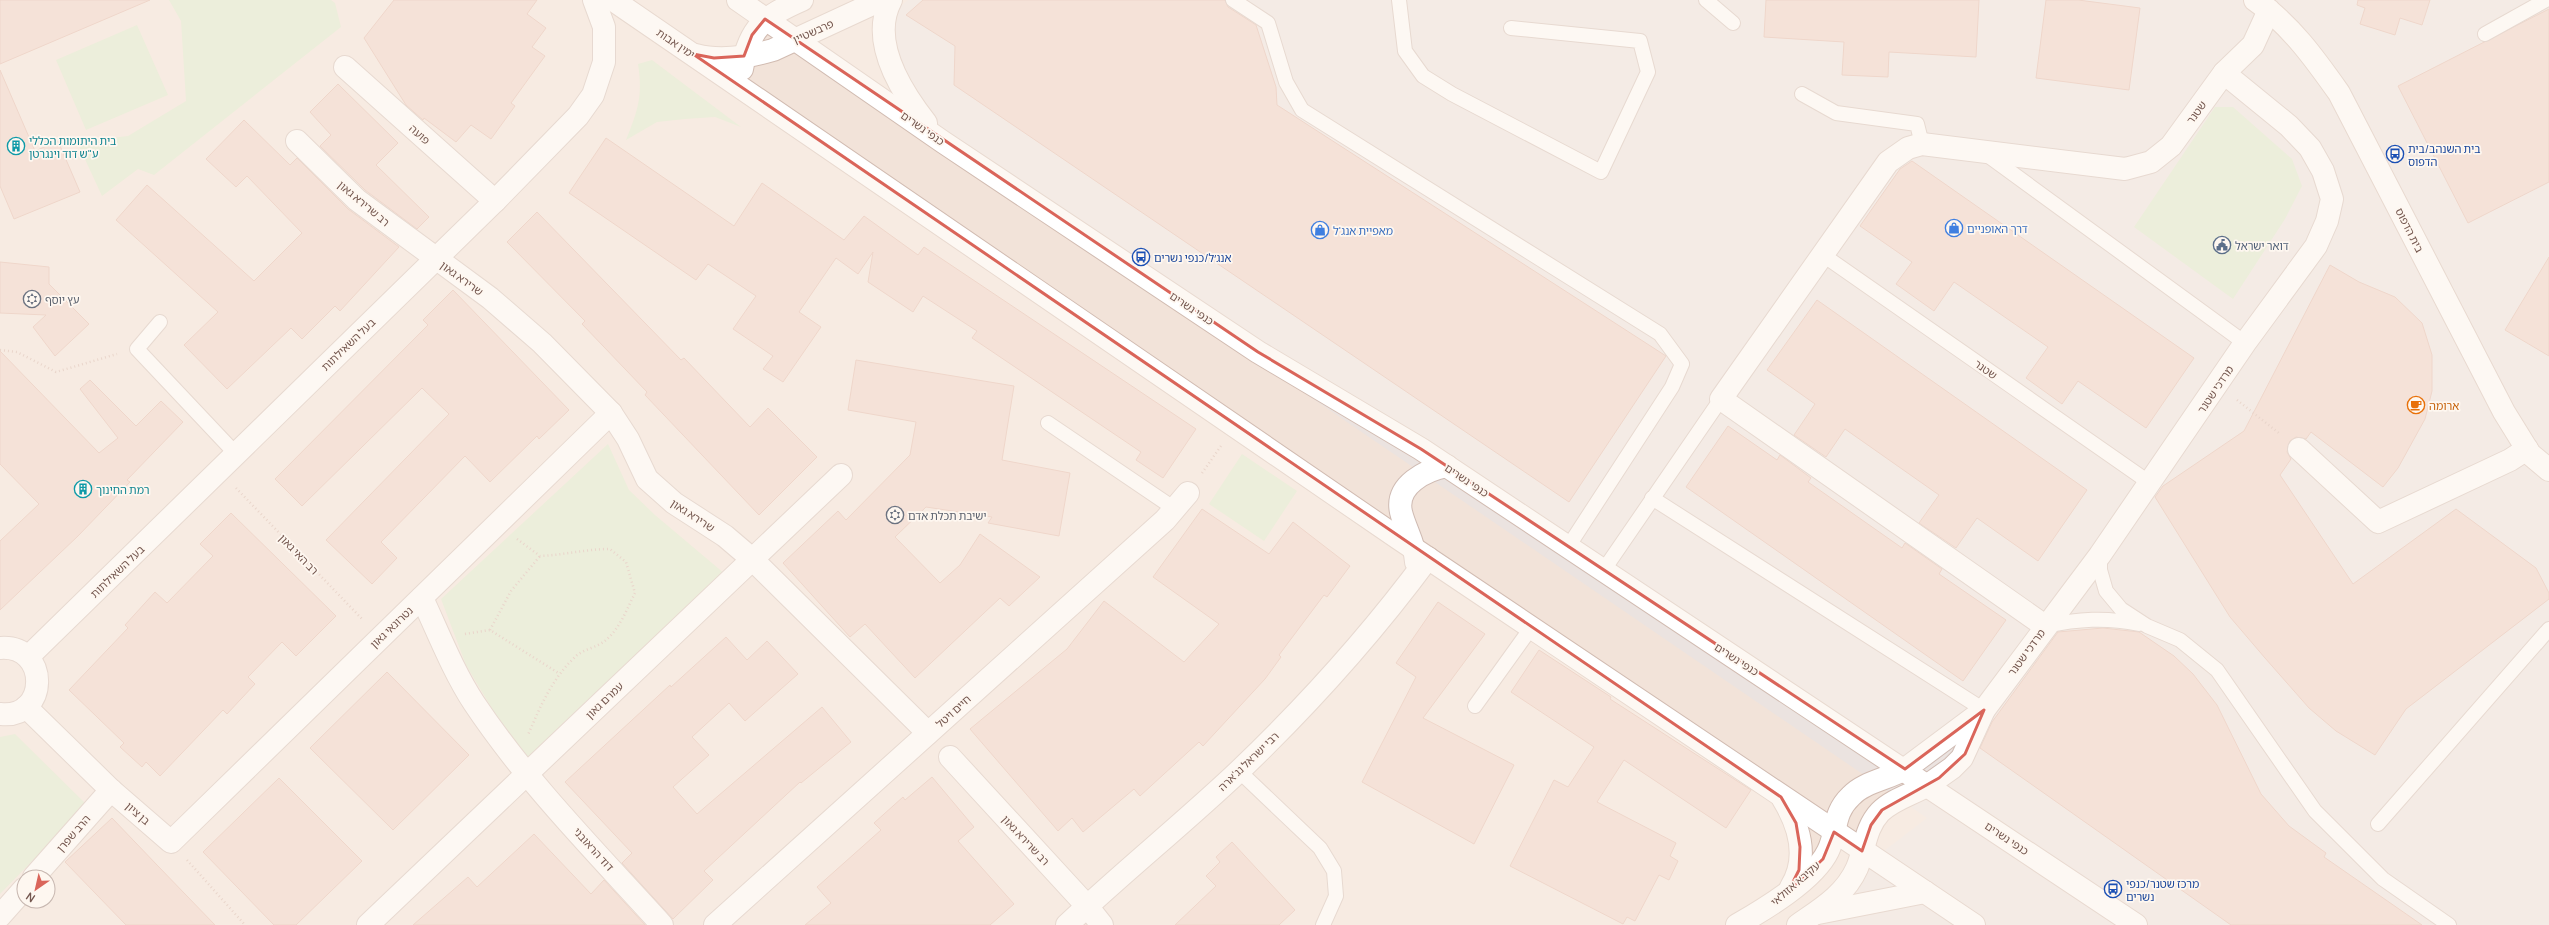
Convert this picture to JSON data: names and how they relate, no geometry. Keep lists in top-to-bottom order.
{
  "streets": {
    "street": [
      "פרבשטיין",
      "ימין אבות",
      "שטנר",
      "כנפי נשרים",
      "פועה",
      "רב שרירא גאון",
      "בית הדפוס",
      "שרירא גאון",
      "בעל השאילתות",
      "מרדכי שטנר",
      "נטרונאי גאון",
      "עמרם גאון",
      "חיים ויטל",
      "רבי ישראל נג'ארה",
      "בן ציון",
      "הרב שפרן",
      "דוד הראובני",
      "עקיבא אזולאי"
    ],
    "path": ["רב האי גאון"]
  },
  "crossings": [
    ["פרבשטיין", "ימין אבות"],
    ["פרבשטיין", "כנפי נשרים"],
    ["שטנר", "מרדכי שטנר"],
    ["כנפי נשרים", "מרדכי שטנר"],
    ["כנפי נשרים", "רבי ישראל נג'ארה"],
    ["כנפי נשרים", "עקיבא אזולאי"],
    ["פועה", "בעל השאילתות"],
    ["רב שרירא גאון", "שרירא גאון"],
    ["רב שרירא גאון", "בעל השאילתות"],
    ["רב שרירא גאון", "רבי ישראל נג'ארה"],
    ["שרירא גאון", "בעל השאילתות"],
    ["שרירא גאון", "נטרונאי גאון"],
    ["שרירא גאון", "עמרם גאון"],
    ["שרירא גאון", "חיים ויטל"],
    ["בעל השאילתות", "רב האי גאון"],
    ["מרדכי שטנר", "עקיבא אזולאי"],
    ["רב האי גאון", "נטרונאי גאון"],
    ["נטרונאי גאון", "בן ציון"],
    ["עמרם גאון", "דוד הראובני"],
    ["בן ציון", "הרב שפרן"]
  ],
  "places": {
    "building": ["בית היתומות הכללי ע\"ש דוד וינגרטן", "רמת החינוך"],
    "bus stop": ["בית השנהב/בית הדפוס", "אנג׳ל/כנפי נשרים", "מרכז שטנר/כנפי נשרים"],
    "shop": ["דרך האופניים", "מאפיית אנג'ל"],
    "public building": ["דואר ישראל"],
    "synagogue": ["עץ יוסף", "ישיבת תכלת אדם"],
    "cafe": ["ארומה"]
  },
  "north": "bottom left"
}
